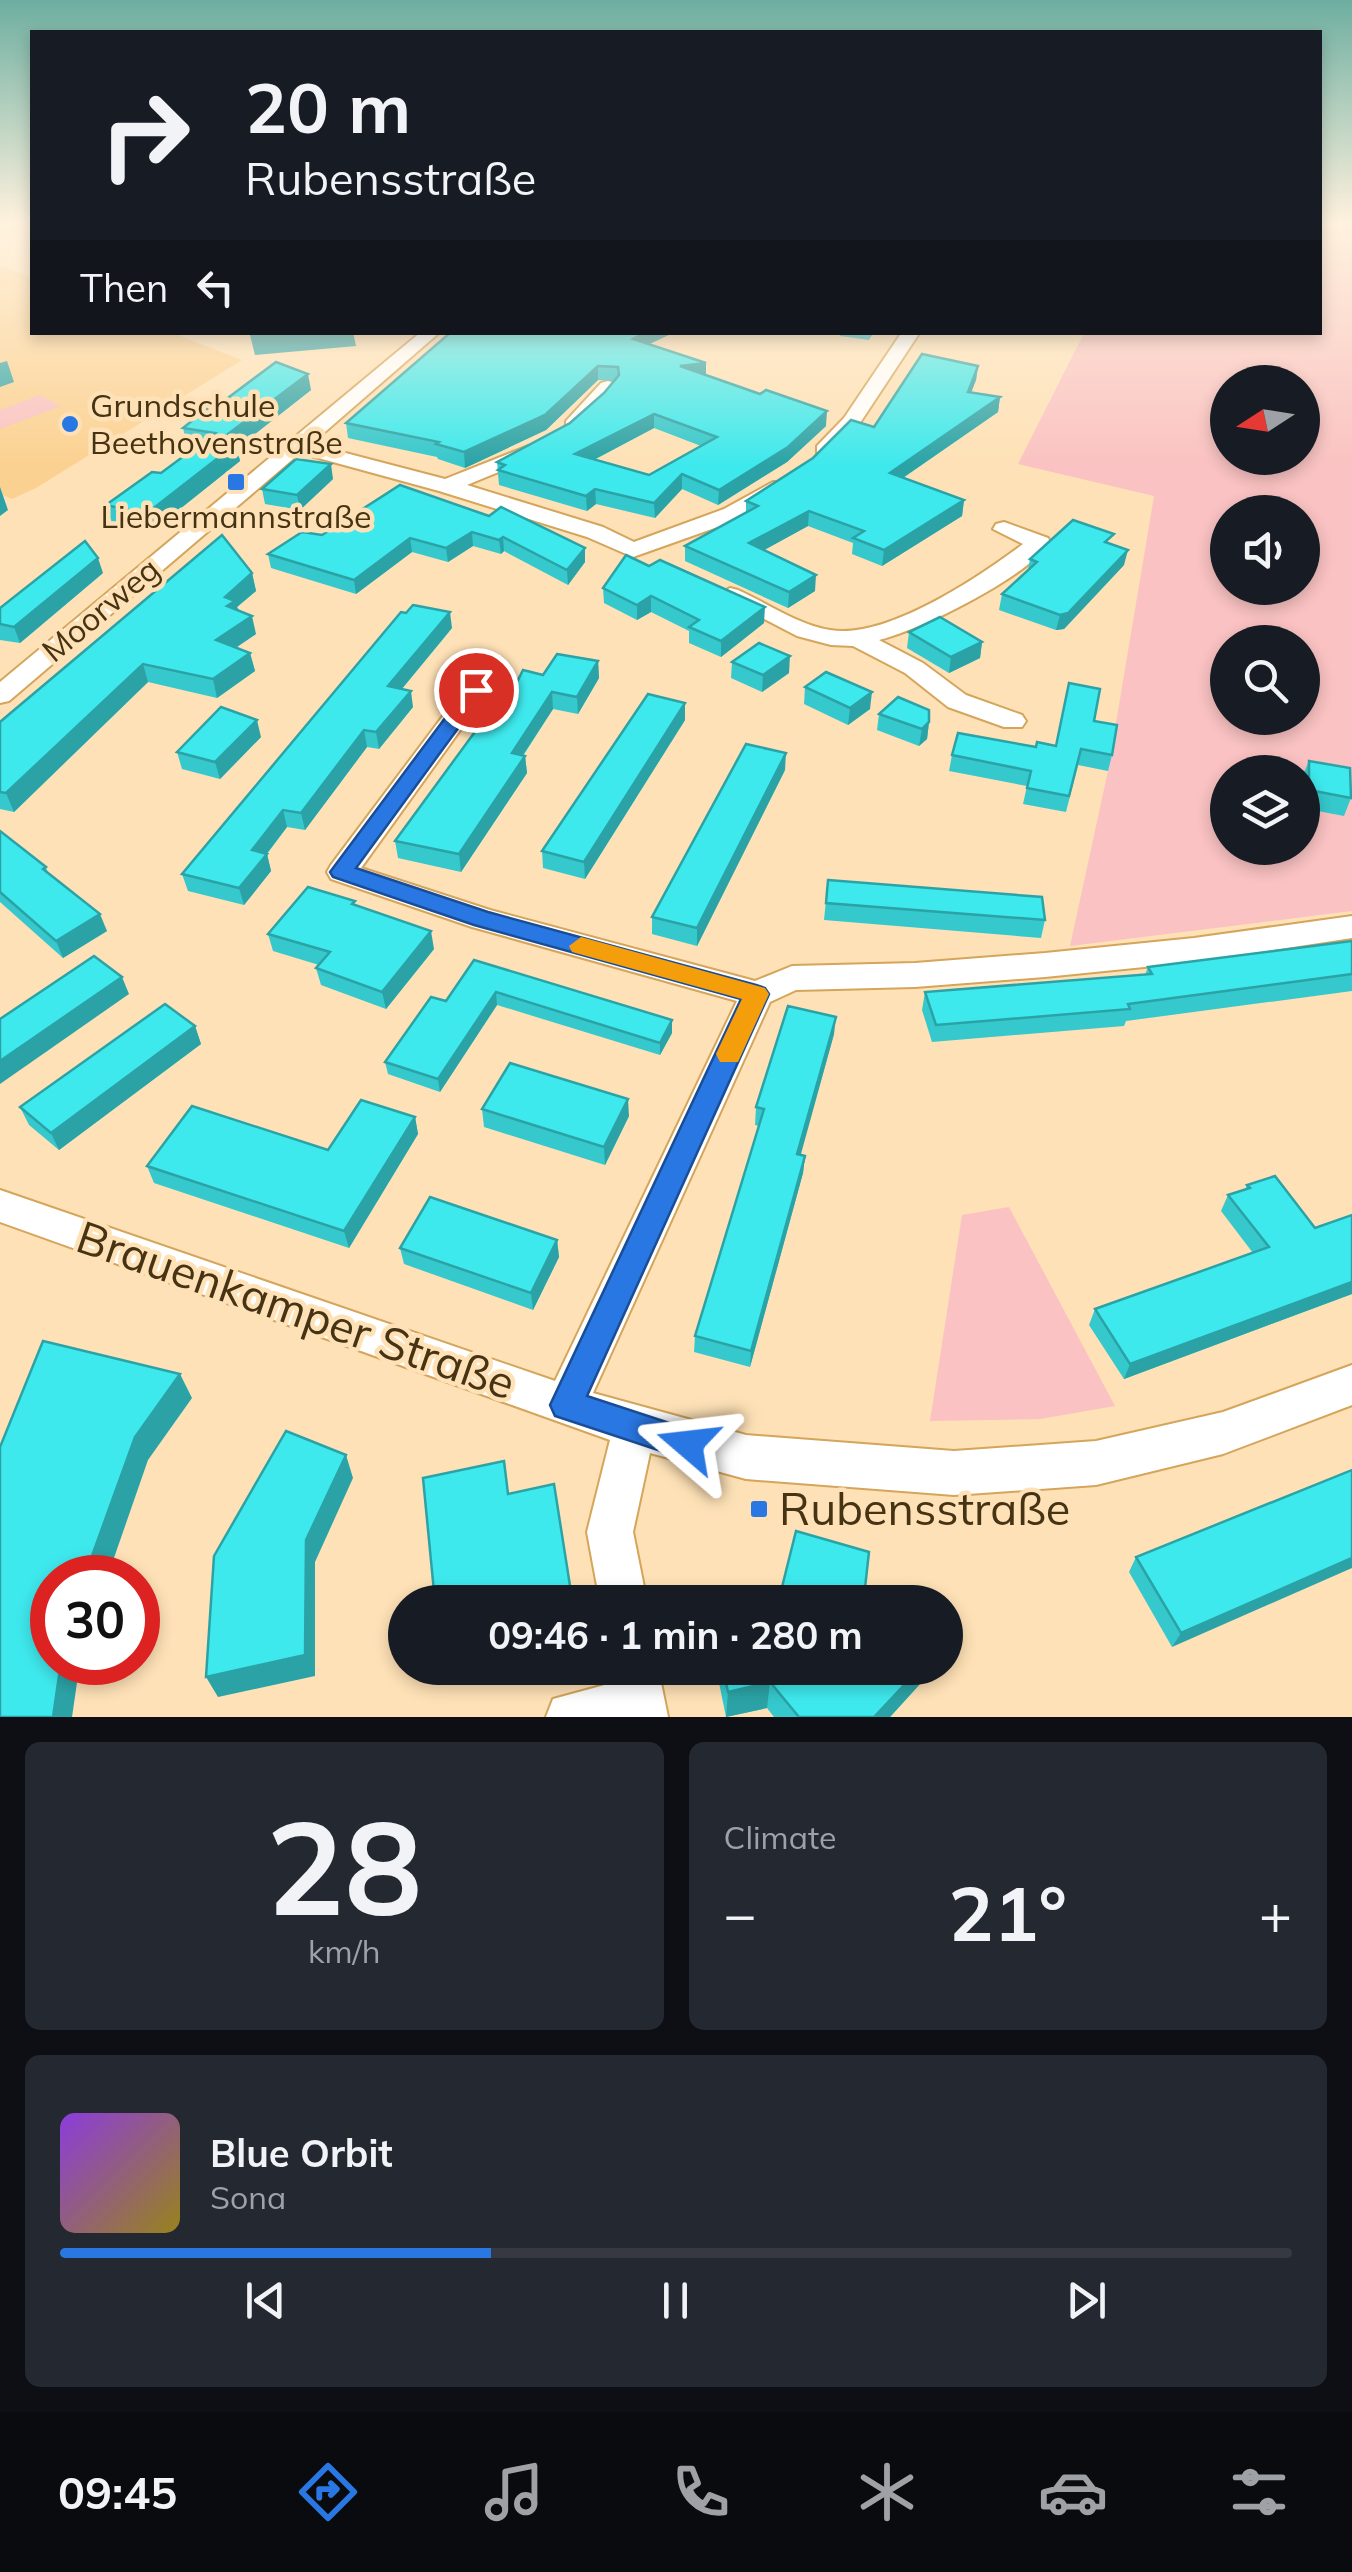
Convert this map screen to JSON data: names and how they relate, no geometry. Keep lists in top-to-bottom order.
{
  "streets": {
    "street": ["Moorweg", "Brauenkamper Straße"]
  },
  "places": {
    "other": ["Grundschule Beethovenstraße"],
    "transit": ["Liebermannstraße", "Rubensstraße"]
  },
  "north": "left",
  "page": {
    "turn": ["20 m", "Rubensstraße"],
    "then": "Then",
    "limit": "30",
    "trip": "09:46 · 1 min · 280 m",
    "tile": [
      ["28", "km/h"],
      "Climate"
    ],
    "heat": ["−", "21°", "+"],
    "song": ["Blue Orbit", "Sona"],
    "tabs": "09:45"
  }
}
